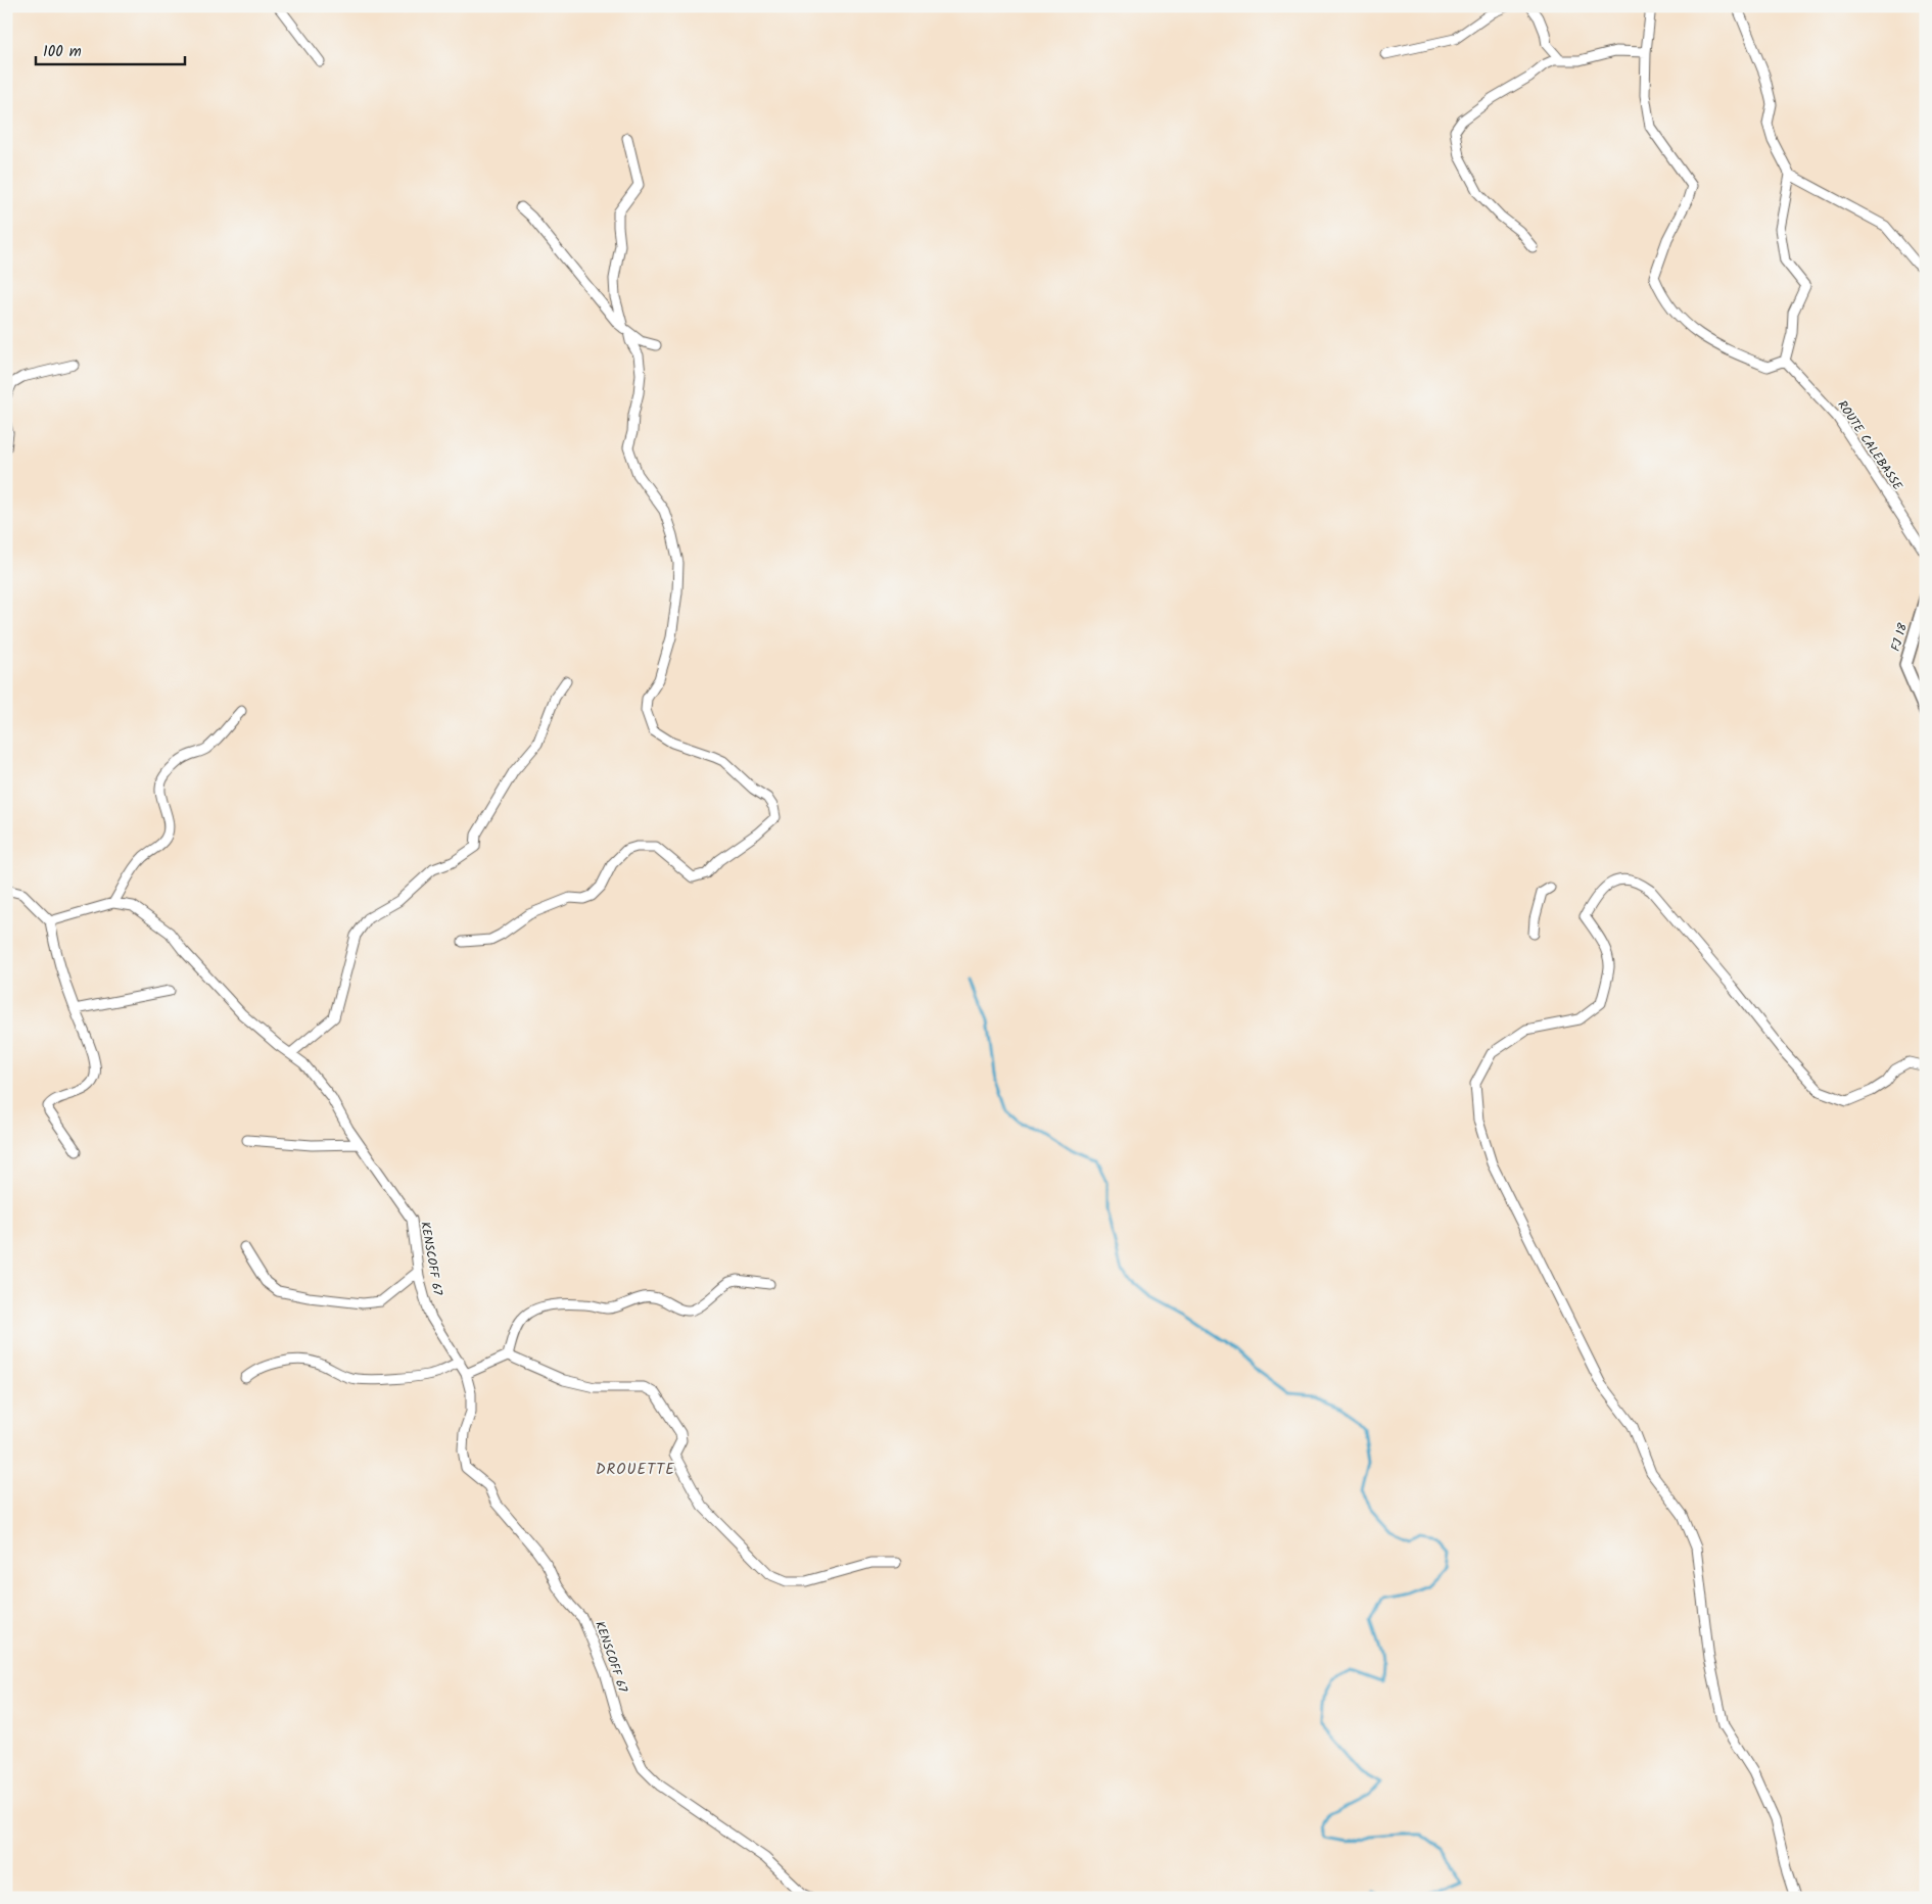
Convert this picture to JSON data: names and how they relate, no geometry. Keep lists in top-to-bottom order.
{
  "streets": {
    "street": ["ROUTE CALEBASSE", "FJ 18", "KENSCOFF 67"]
  },
  "districts": ["DROUETTE"],
  "scale_bar": "100 m"
}
